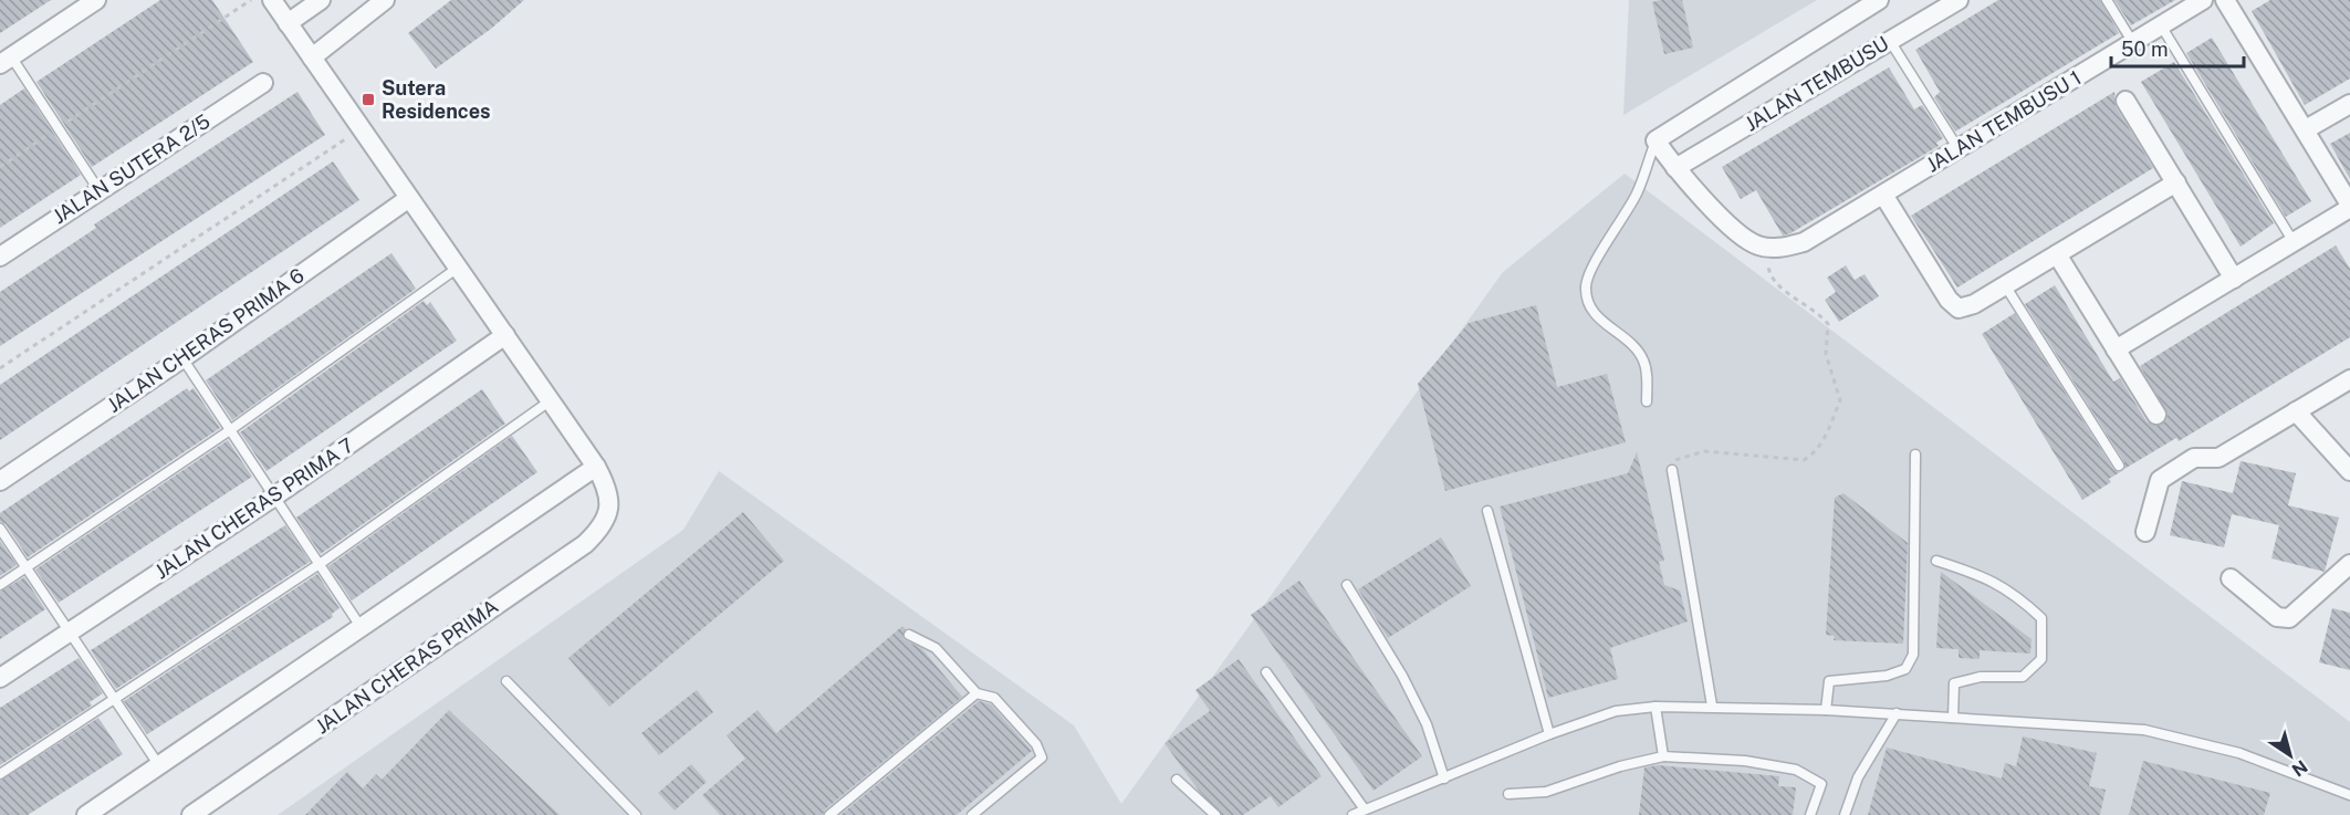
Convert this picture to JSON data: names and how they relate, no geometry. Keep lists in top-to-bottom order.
{
  "streets": {
    "street": [
      "JALAN TEMBUSU",
      "JALAN TEMBUSU 1",
      "JALAN SUTERA 2/5",
      "JALAN CHERAS PRIMA 6",
      "JALAN CHERAS PRIMA 7",
      "JALAN CHERAS PRIMA"
    ]
  },
  "places": {
    "transit": ["Sutera Residences"]
  },
  "scale_bar": "50 m",
  "north": "bottom right"
}
